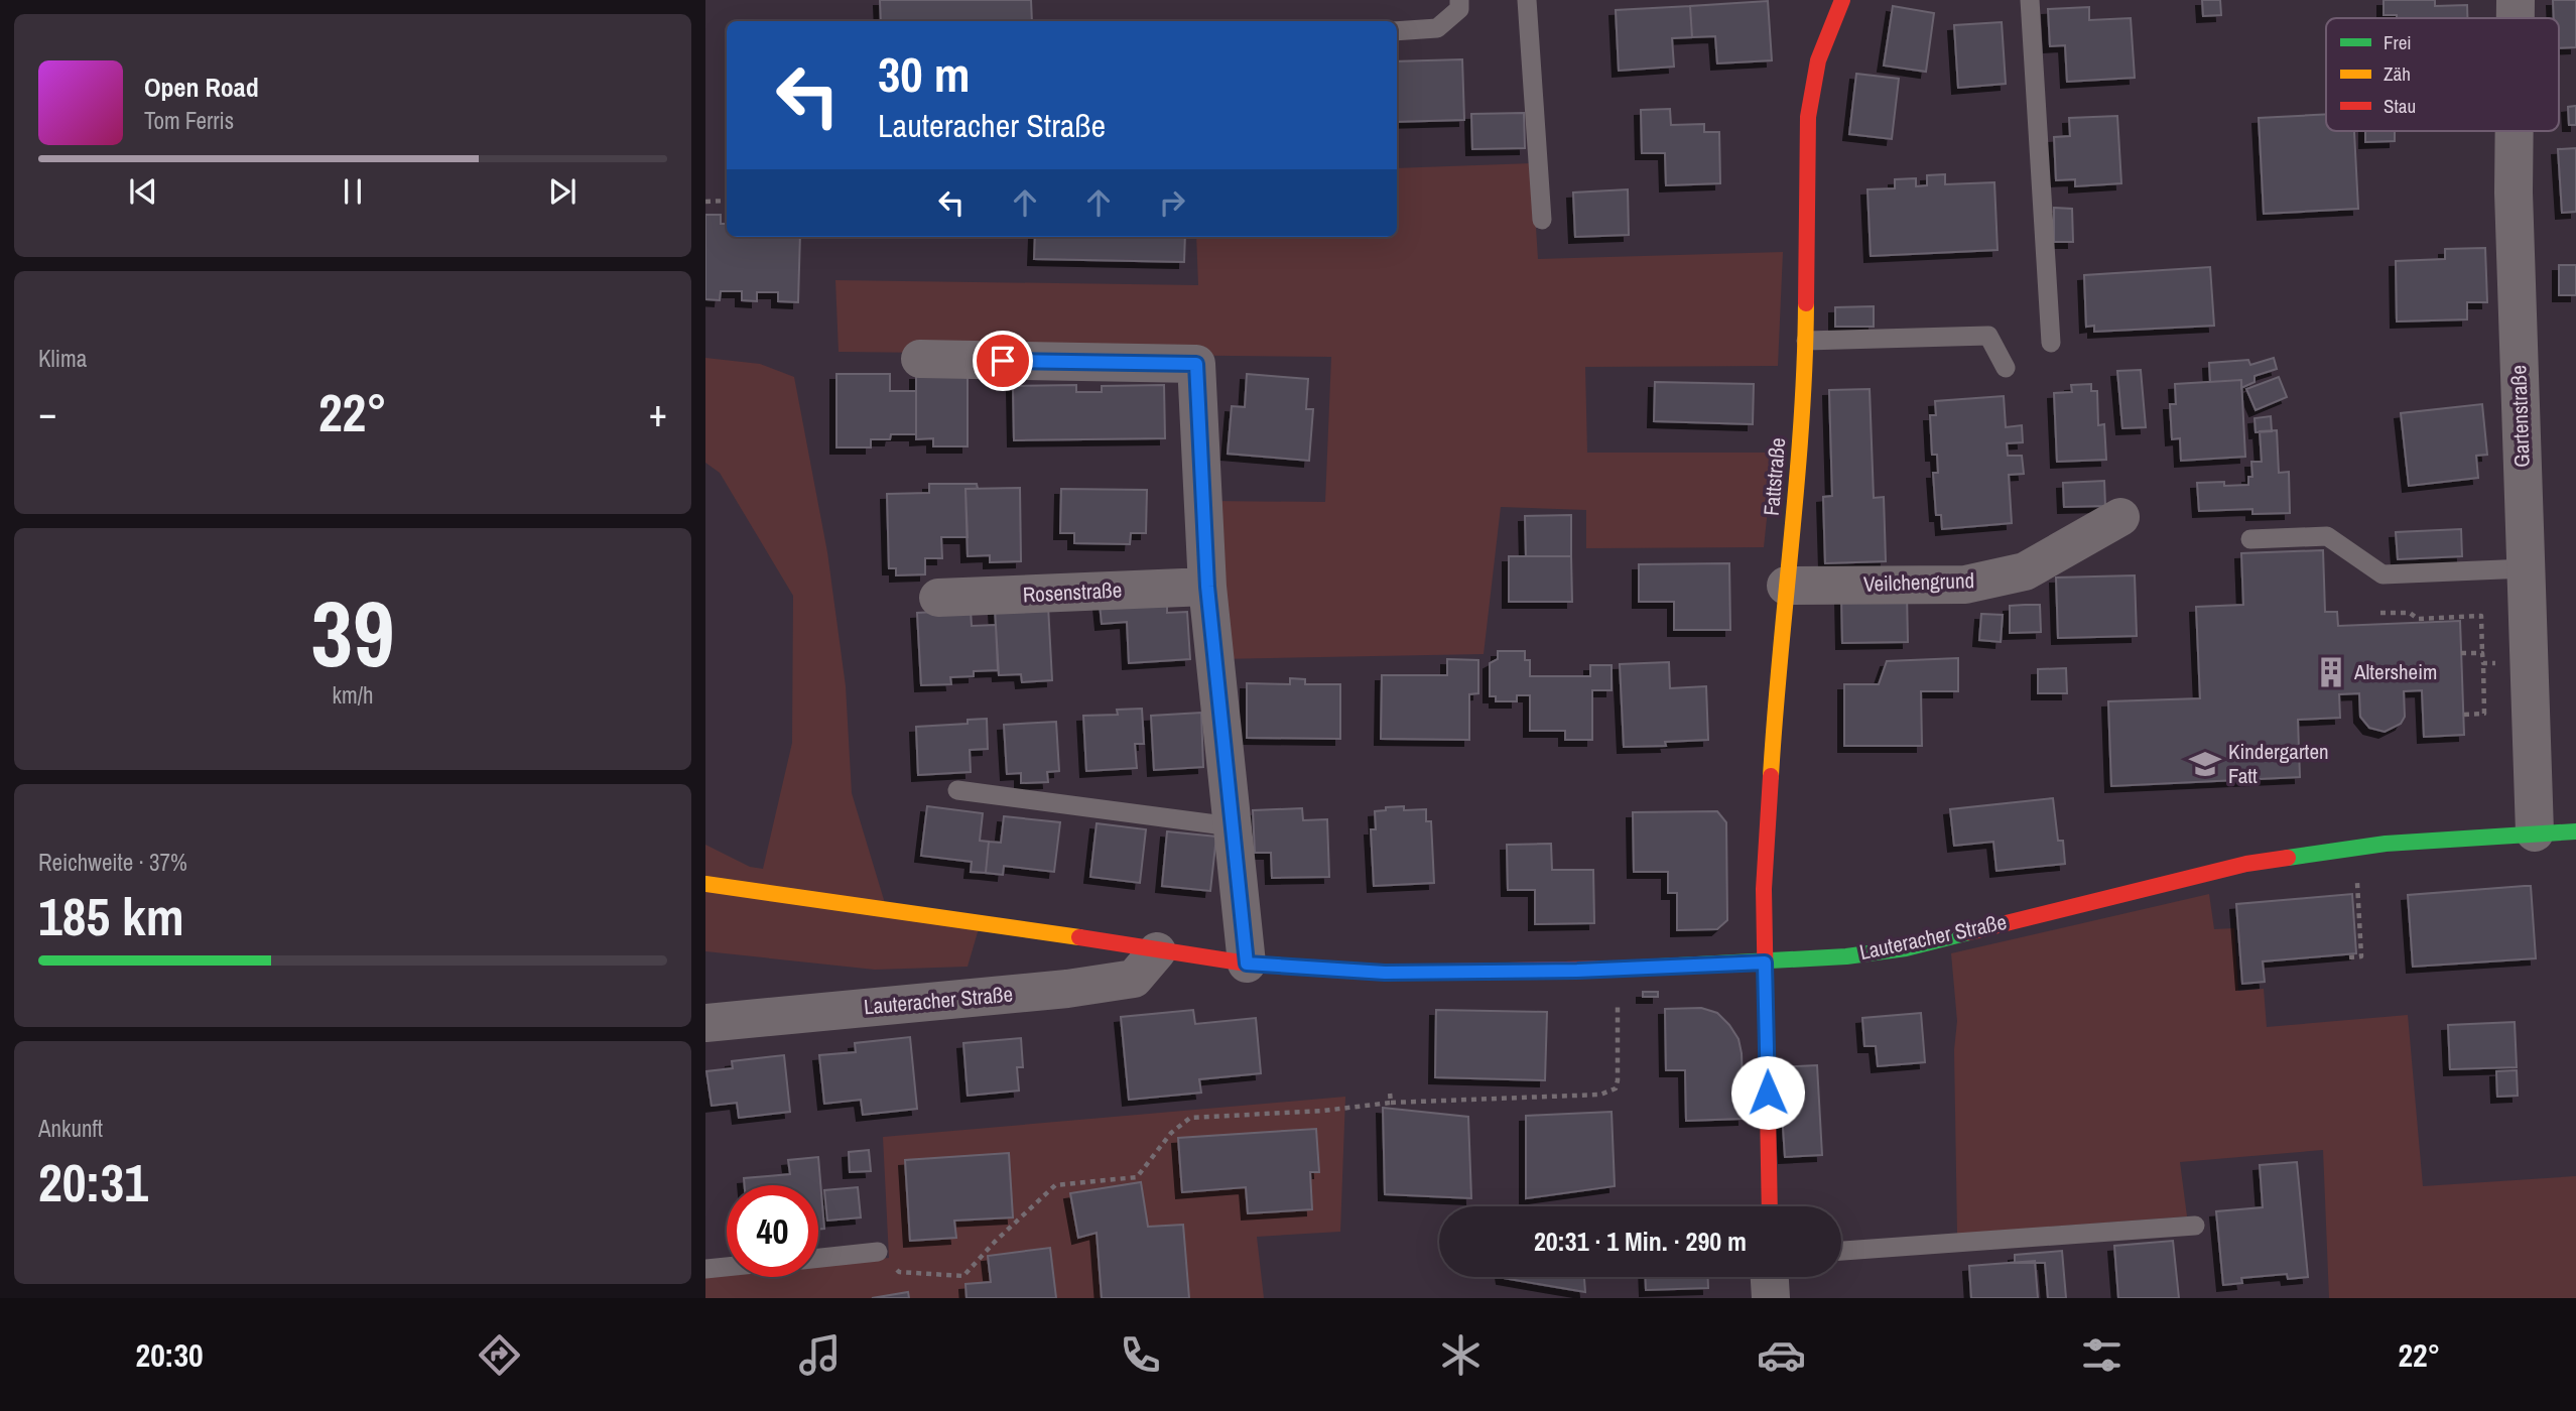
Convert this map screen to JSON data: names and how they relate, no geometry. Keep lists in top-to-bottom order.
{
  "streets": {
    "street": [
      "Gartenstraße",
      "Fattstraße",
      "Veilchengrund",
      "Rosenstraße",
      "Lauteracher Straße"
    ]
  },
  "crossings": [
    ["Gartenstraße", "Lauteracher Straße"],
    ["Fattstraße", "Veilchengrund"],
    ["Fattstraße", "Lauteracher Straße"]
  ],
  "places": {
    "building": ["Altersheim"],
    "school or university": ["Kindergarten Fatt"]
  },
  "legend": ["Frei", "Zäh", "Stau"],
  "page": {
    "turn": ["30 m", "Lauteracher Straße"],
    "song": ["Open Road", "Tom Ferris"],
    "tile": [
      "Klima",
      ["39", "km/h"],
      ["Reichweite · 37%", "185 km"],
      ["Ankunft", "20:31"]
    ],
    "heat": ["−", "22°", "+"],
    "limit": "40",
    "trip": "20:31 · 1 Min. · 290 m",
    "tabs": ["20:30", "22°"]
  }
}
